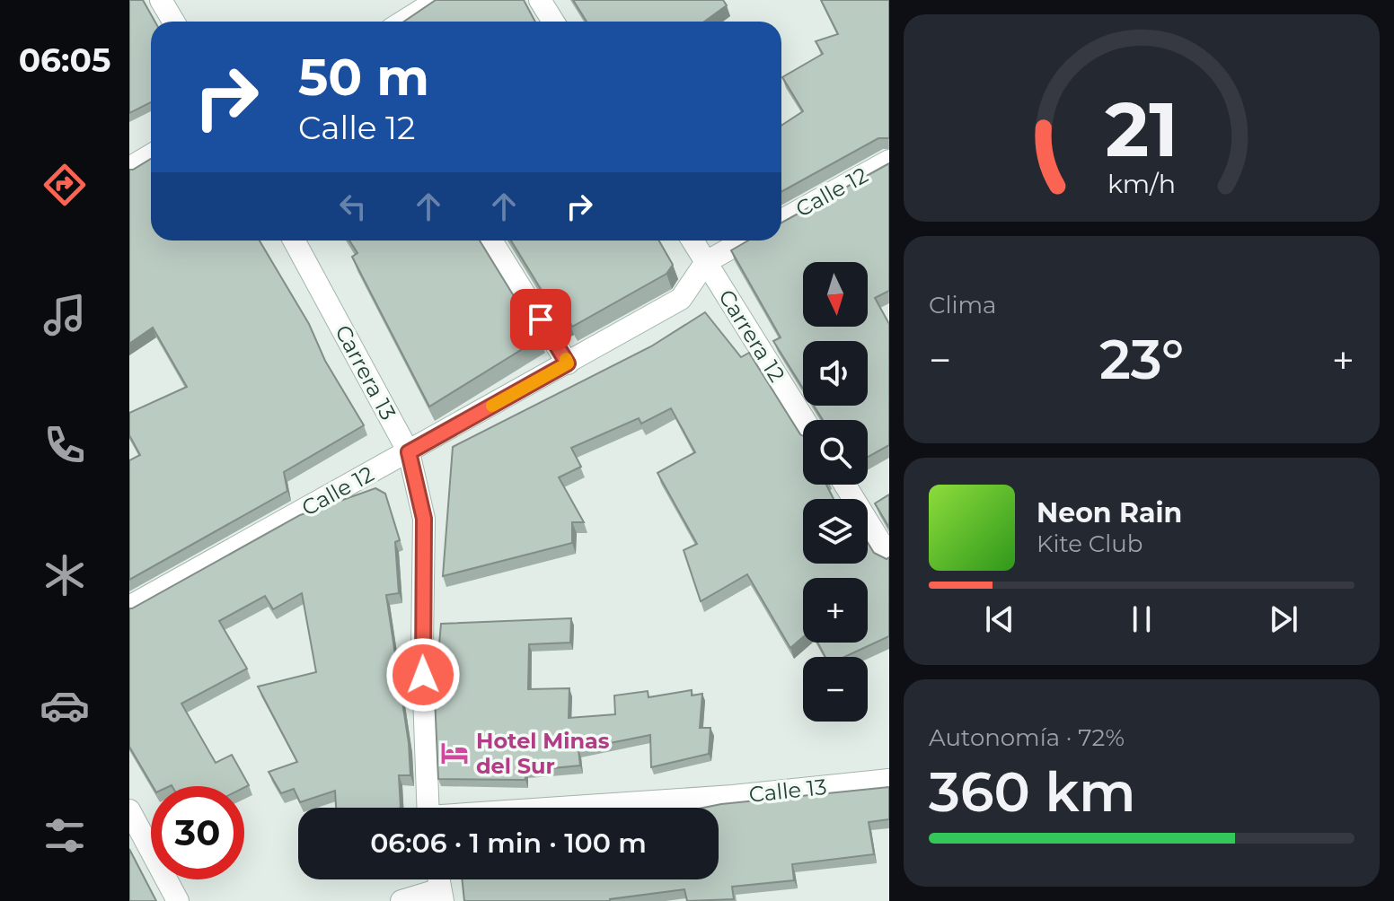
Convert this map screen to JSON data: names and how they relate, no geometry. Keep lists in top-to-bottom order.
{
  "streets": {
    "street": [
      "Calle 12",
      "Carrera 12",
      "Carrera 13",
      "Calle 13"
    ]
  },
  "crossings": [
    ["Calle 12", "Carrera 12"],
    ["Calle 12", "Carrera 13"]
  ],
  "places": {
    "hotel": ["Hotel Minas del Sur"]
  },
  "north": "bottom",
  "page": {
    "tabs": "06:05",
    "turn": ["50 m", "Calle 12"],
    "tile": [
      "Clima",
      ["Autonomía · 72%", "360 km"]
    ],
    "map_buttons": ["+", "−"],
    "heat": ["−", "23°", "+"],
    "song": ["Neon Rain", "Kite Club"],
    "limit": "30",
    "trip": "06:06 · 1 min · 100 m",
    "gauge": ["21", "km/h"]
  }
}
